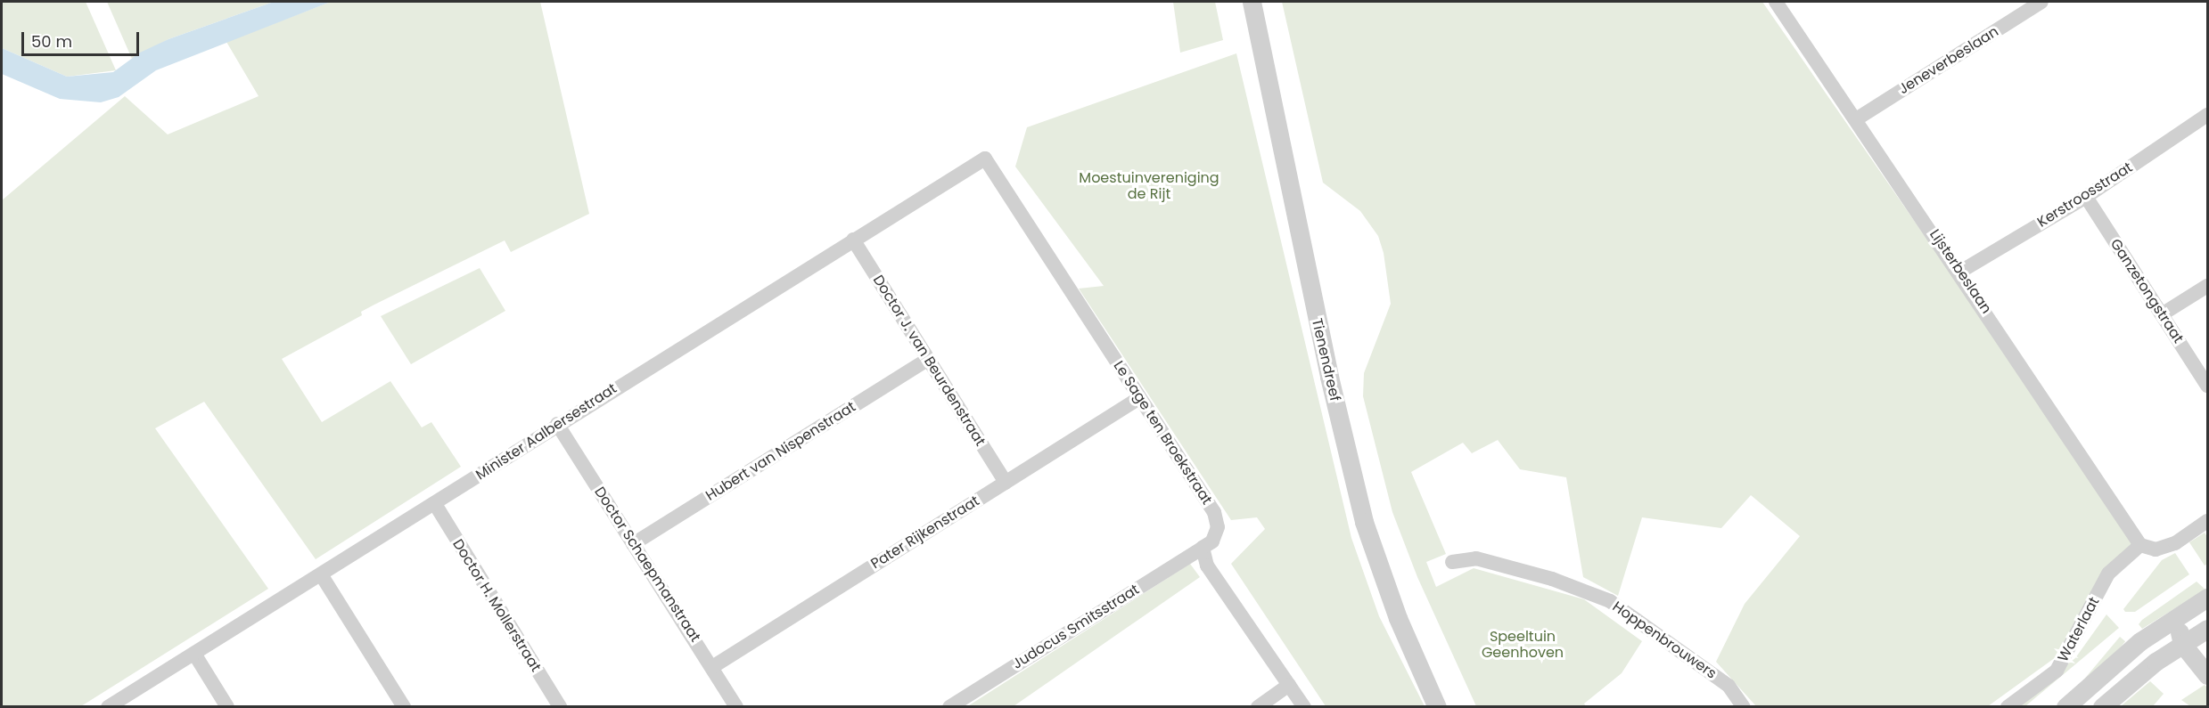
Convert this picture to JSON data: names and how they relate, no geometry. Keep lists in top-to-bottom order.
{
  "streets": {
    "street": [
      "Jeneverbeslaan",
      "Kerstroosstraat",
      "Lijsterbeslaan",
      "Ganzetongstraat",
      "Tienendreef",
      "Doctor J. van Beurdenstraat",
      "Minister Aalbersestraat",
      "Le Sage ten Broekstraat",
      "Hubert van Nispenstraat",
      "Pater Rijkenstraat",
      "Doctor Schaepmanstraat",
      "Doctor H. Mollerstraat",
      "Judocus Smitsstraat",
      "Waterlaat",
      "Hoppenbrouwers"
    ]
  },
  "crossings": [
    ["Jeneverbeslaan", "Lijsterbeslaan"],
    ["Kerstroosstraat", "Lijsterbeslaan"],
    ["Kerstroosstraat", "Ganzetongstraat"],
    ["Lijsterbeslaan", "Waterlaat"],
    ["Doctor J. van Beurdenstraat", "Minister Aalbersestraat"],
    ["Doctor J. van Beurdenstraat", "Hubert van Nispenstraat"],
    ["Doctor J. van Beurdenstraat", "Pater Rijkenstraat"],
    ["Minister Aalbersestraat", "Le Sage ten Broekstraat"],
    ["Minister Aalbersestraat", "Doctor Schaepmanstraat"],
    ["Minister Aalbersestraat", "Doctor H. Mollerstraat"],
    ["Le Sage ten Broekstraat", "Pater Rijkenstraat"],
    ["Le Sage ten Broekstraat", "Judocus Smitsstraat"],
    ["Hubert van Nispenstraat", "Doctor Schaepmanstraat"],
    ["Pater Rijkenstraat", "Doctor Schaepmanstraat"]
  ],
  "parks": ["Moestuinvereniging de Rijt", "Speeltuin Geenhoven"],
  "scale_bar": "50 m"
}
